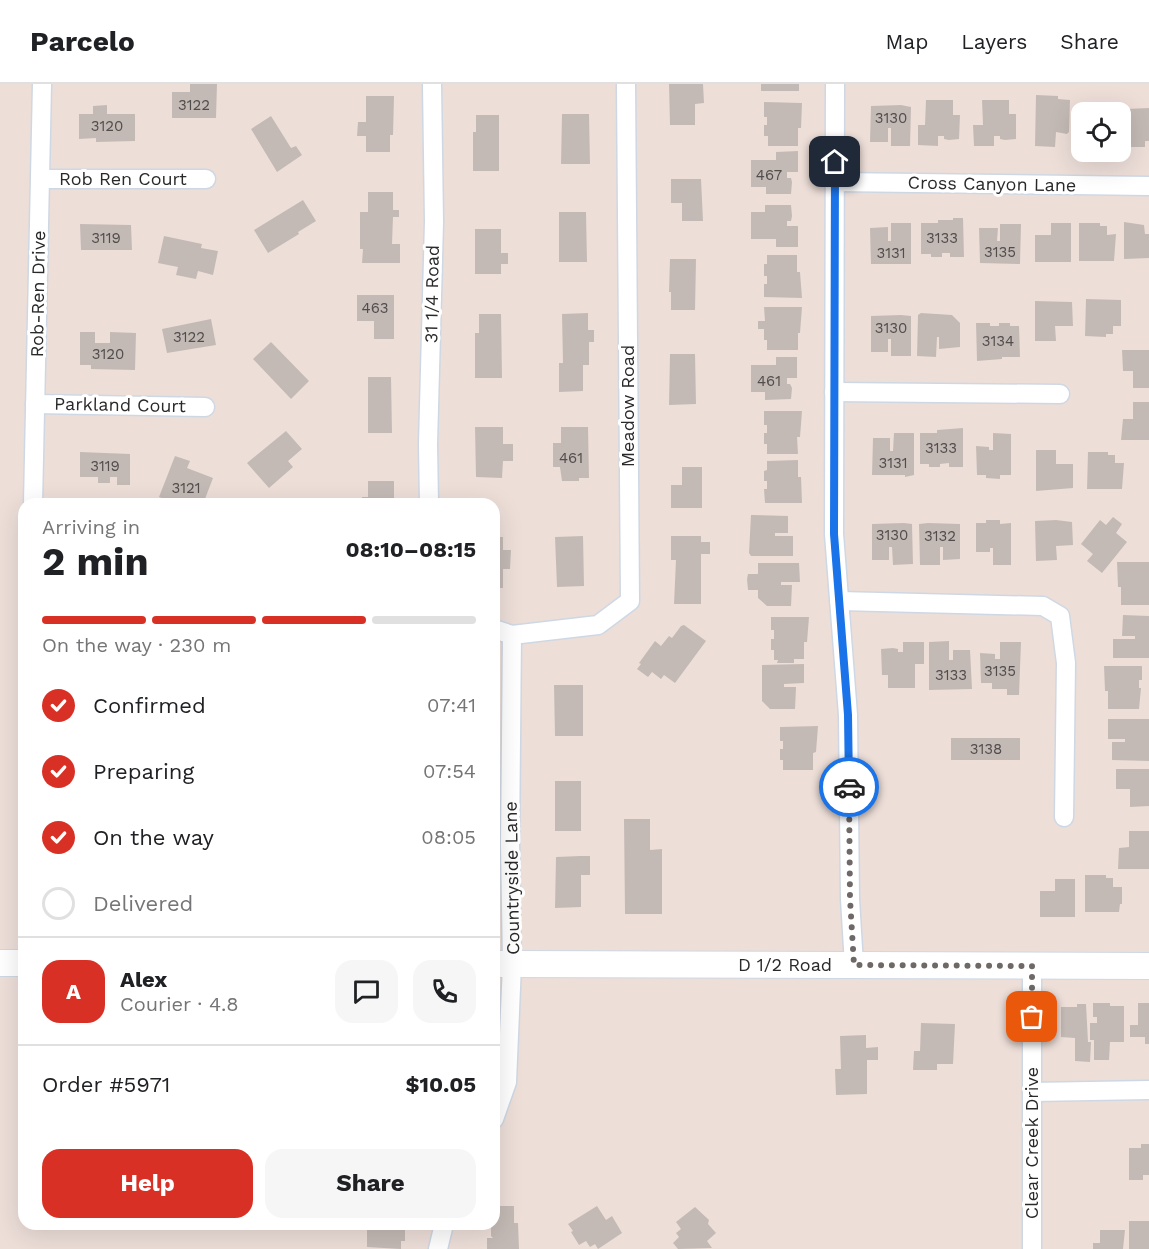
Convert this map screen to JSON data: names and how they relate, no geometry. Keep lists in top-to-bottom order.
{
  "streets": {
    "main road": ["D 1/2 Road"],
    "street": [
      "Rob Ren Court",
      "Cross Canyon Lane",
      "Rob-Ren Drive",
      "31 1/4 Road",
      "Parkland Court",
      "Meadow Road",
      "Countryside Lane",
      "Clear Creek Drive"
    ]
  },
  "crossings": [
    ["Rob Ren Court", "Rob-Ren Drive"],
    ["Rob-Ren Drive", "Parkland Court"],
    ["Meadow Road", "Countryside Lane"],
    ["Countryside Lane", "D 1/2 Road"],
    ["D 1/2 Road", "Clear Creek Drive"]
  ],
  "house_numbers": [
    "3122",
    "3130",
    "3120",
    "467",
    "3119",
    "3133",
    "3135",
    "3131",
    "463",
    "3130",
    "3122",
    "3134",
    "3120",
    "461",
    "3133",
    "461",
    "3131",
    "3119",
    "3121",
    "3130",
    "3132",
    "3135",
    "3133",
    "3138"
  ],
  "page": {
    "header": "Parcelo",
    "nav": ["Map", "Layers", "Share"],
    "heading": ["2 min", "Arriving in", "08:10–08:15"],
    "panel": [
      "Alex",
      "Courier · 4.8",
      "Order #5971",
      "$10.05"
    ],
    "bar": "On the way · 230 m",
    "list": [
      ["Confirmed", "07:41"],
      ["Preparing", "07:54"],
      ["On the way", "08:05"],
      "Delivered"
    ],
    "round": "A",
    "buttons": ["Help", "Share"]
  }
}
